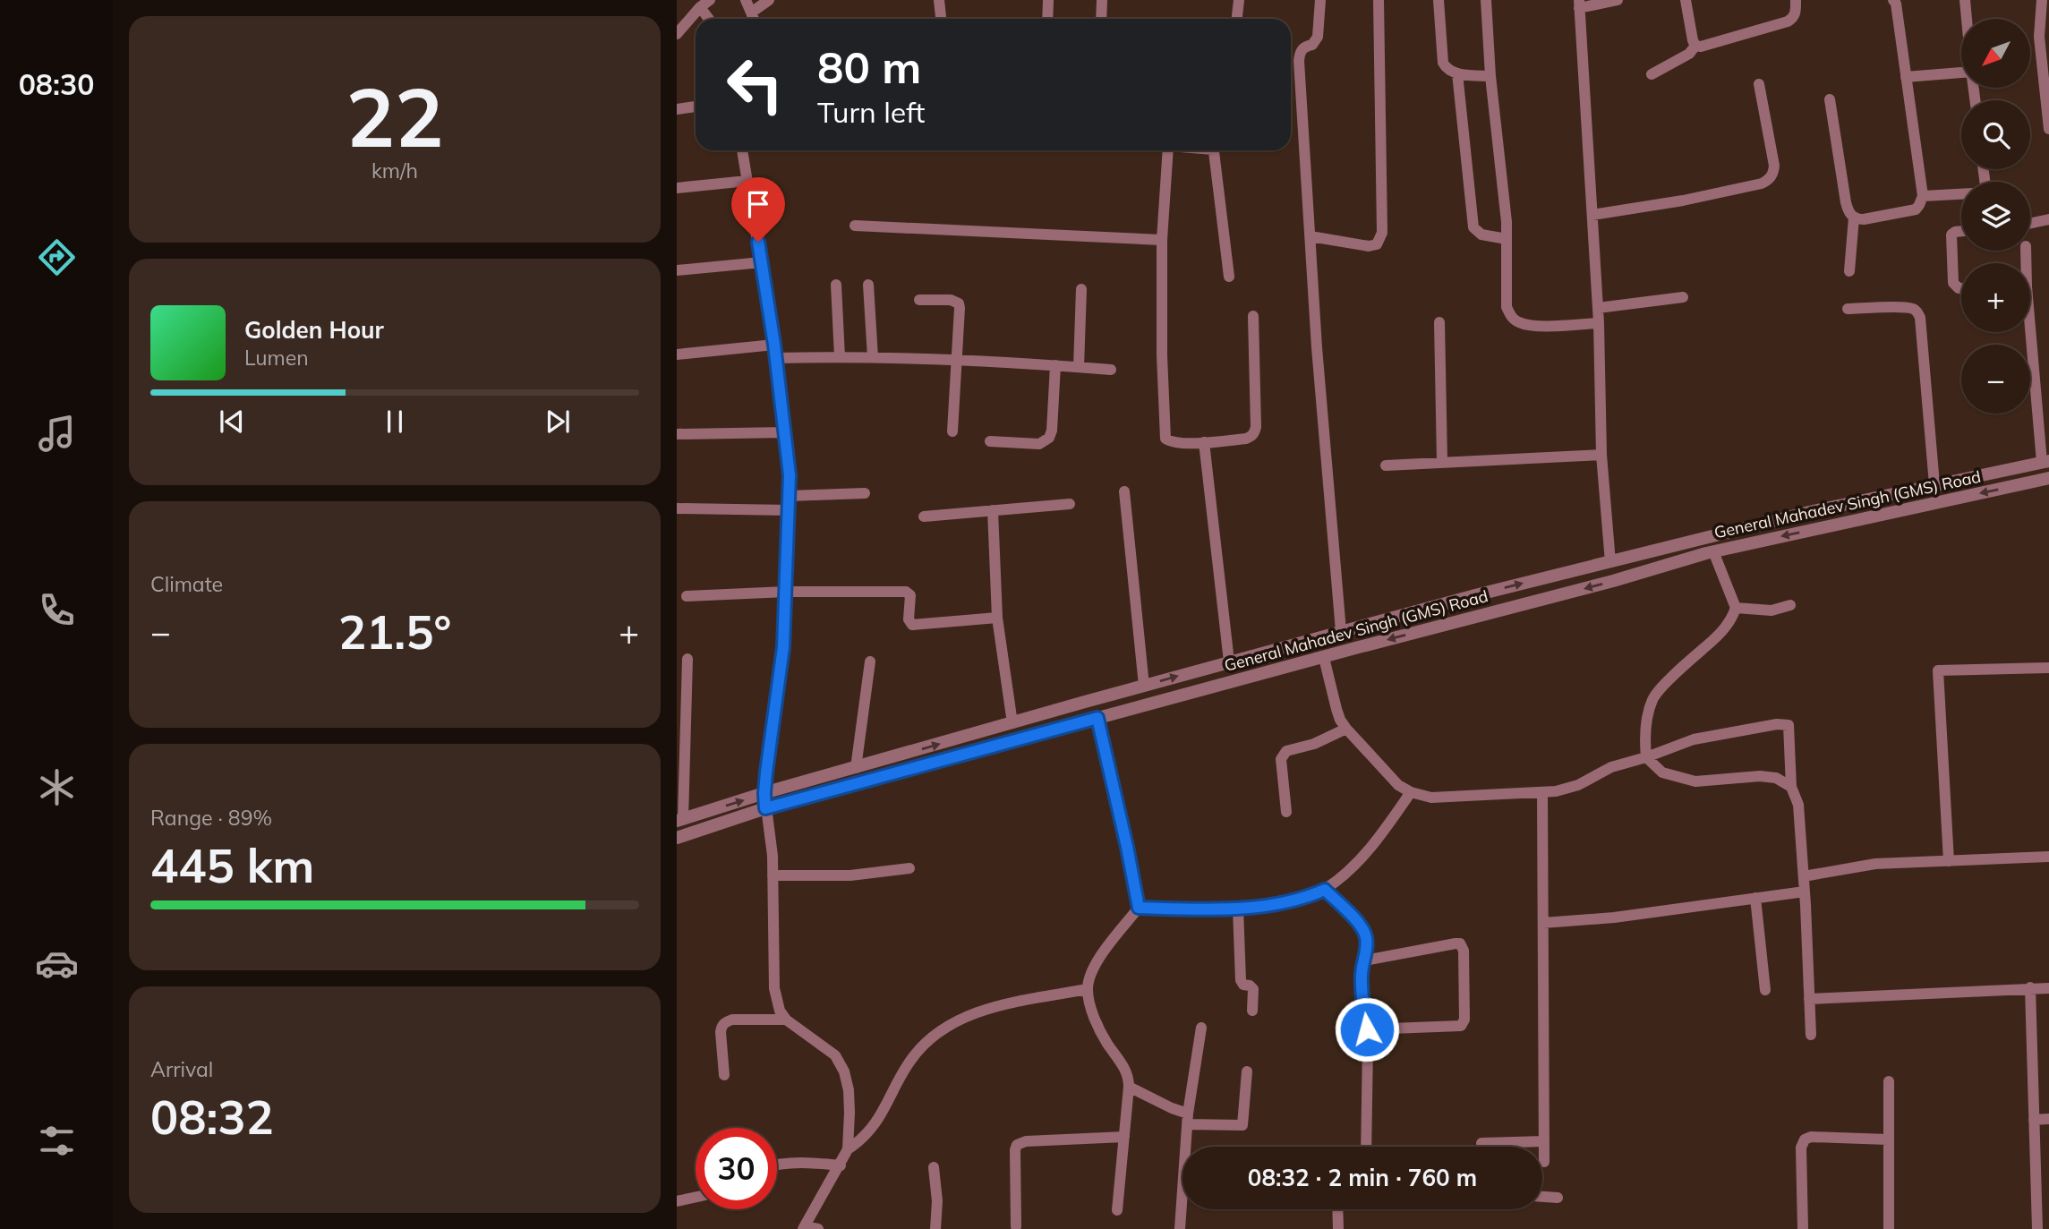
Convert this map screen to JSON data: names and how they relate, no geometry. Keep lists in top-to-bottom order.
{
  "streets": {
    "street": ["General Mahadev Singh (GMS) Road"]
  },
  "north": "bottom left",
  "page": {
    "tabs": "08:30",
    "tile": [
      ["22", "km/h"],
      "Climate",
      ["Range · 89%", "445 km"],
      ["Arrival", "08:32"]
    ],
    "map_buttons": ["+", "−"],
    "turn": ["80 m", "Turn left"],
    "song": ["Golden Hour", "Lumen"],
    "heat": ["−", "21.5°", "+"],
    "limit": "30",
    "trip": "08:32 · 2 min · 760 m"
  }
}
